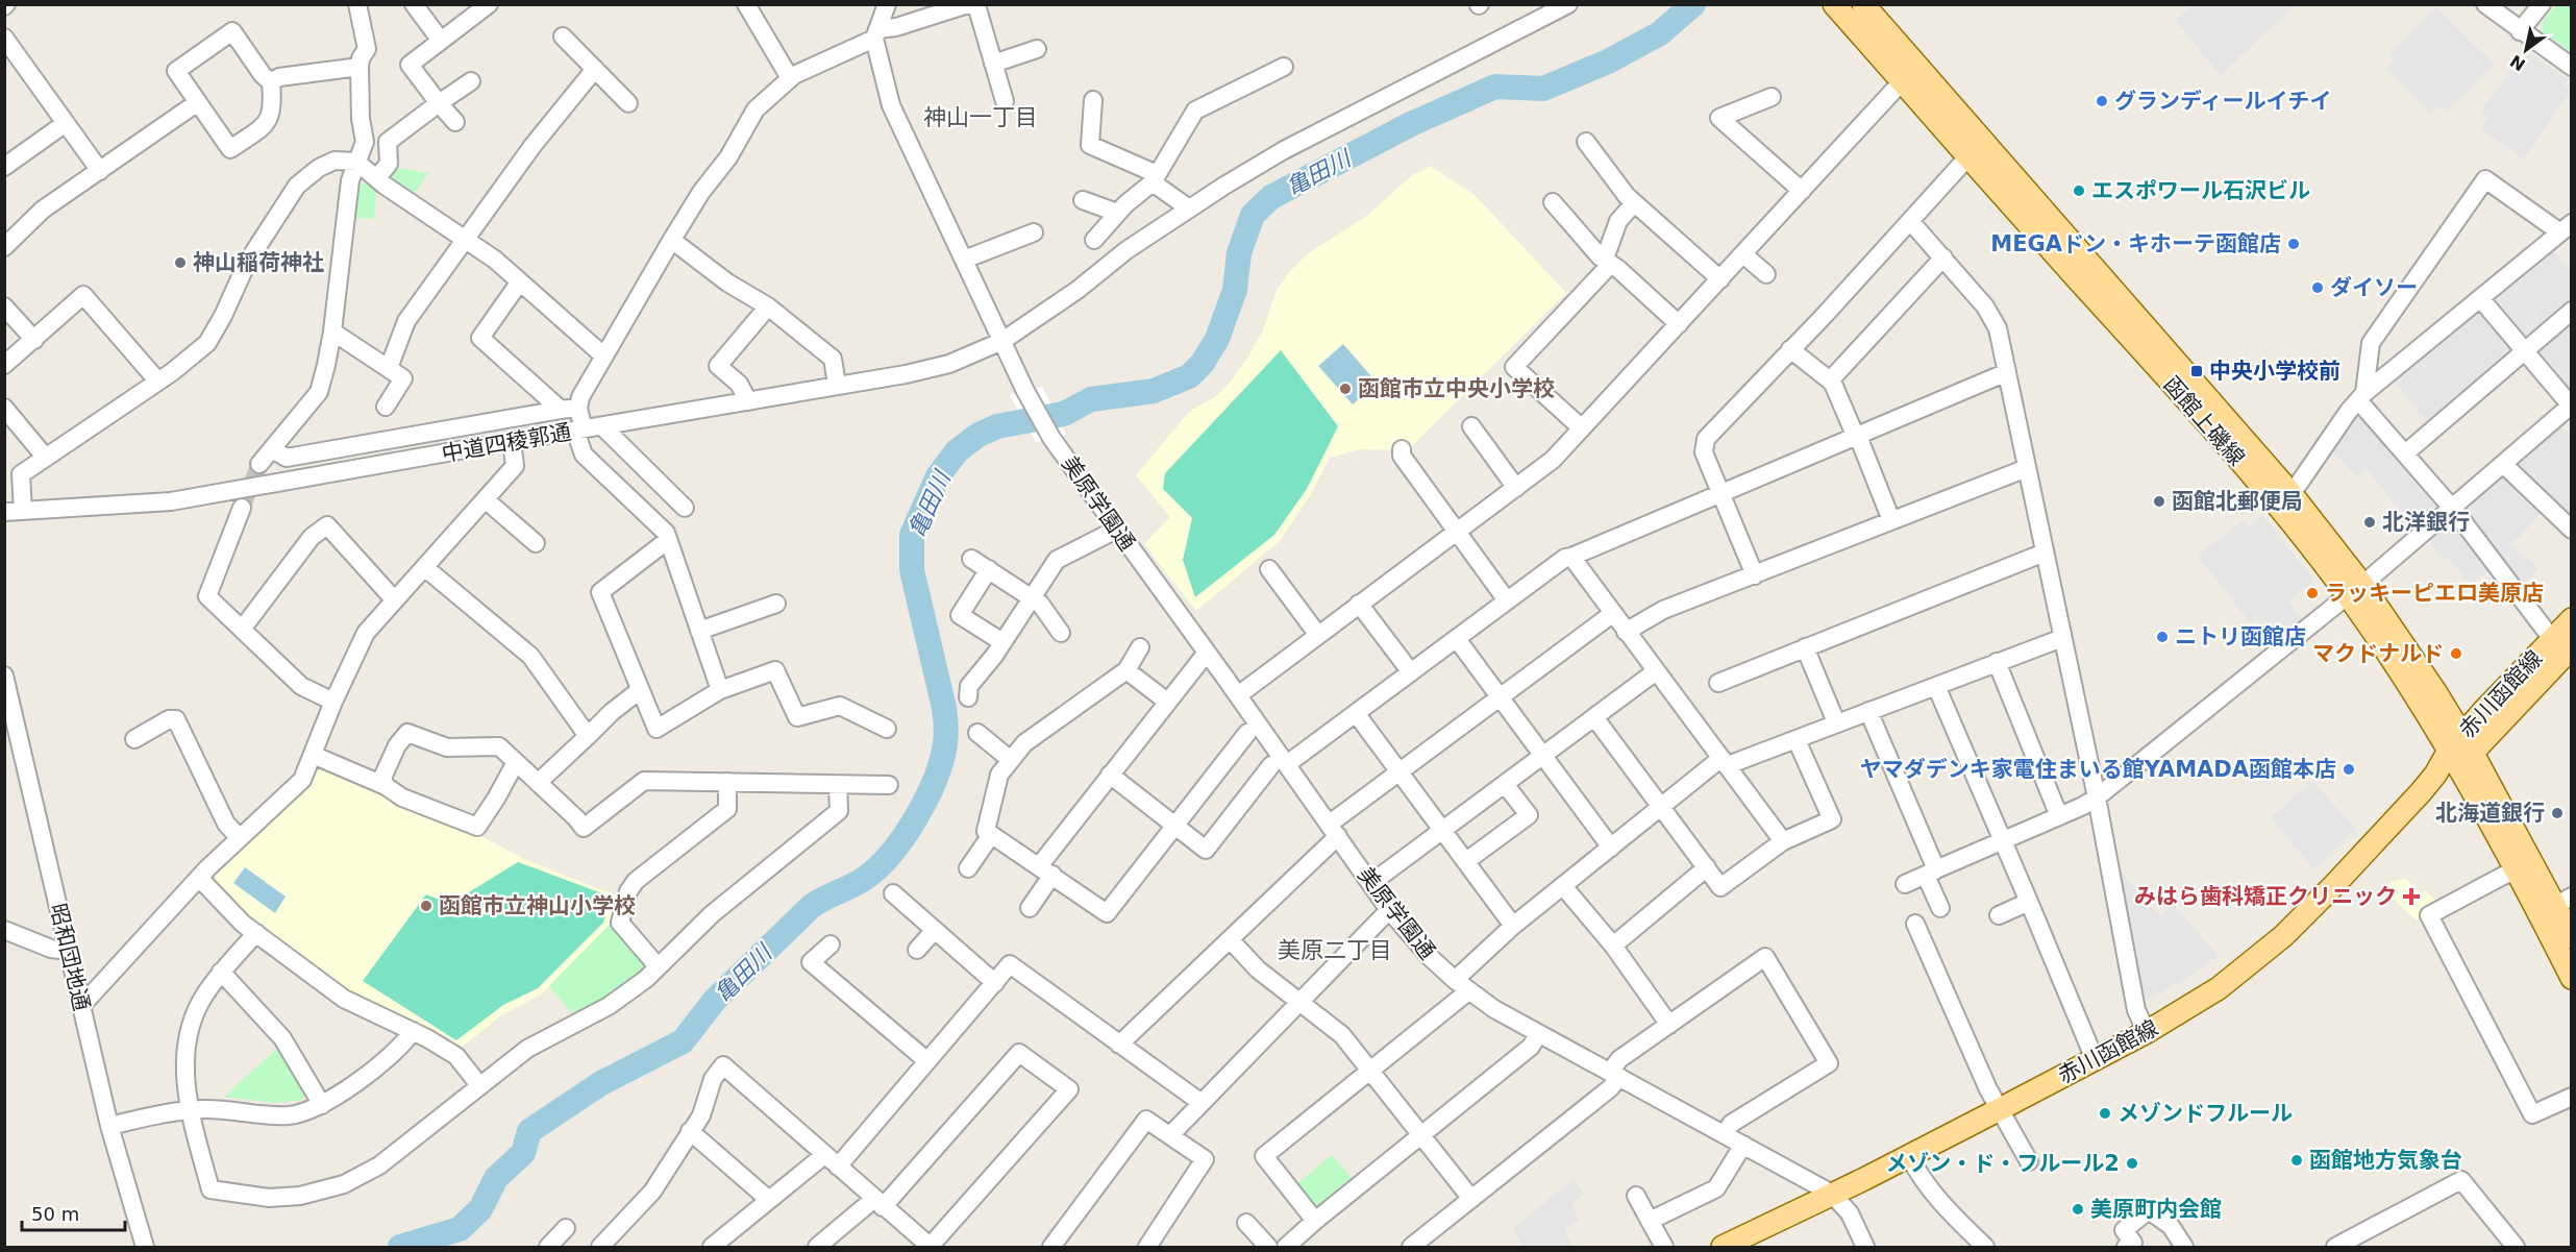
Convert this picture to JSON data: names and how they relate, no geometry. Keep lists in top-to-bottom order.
{
  "streets": {
    "main road": ["函館上磯線", "赤川函館線"],
    "street": ["中道四稜郭通", "美原学園通", "昭和団地通"]
  },
  "crossings": [
    ["函館上磯線", "赤川函館線"],
    ["中道四稜郭通", "美原学園通"],
    ["美原学園通", "赤川函館線"]
  ],
  "districts": ["神山一丁目", "美原二丁目"],
  "water": ["亀田川"],
  "places": {
    "other": [
      "グランディールイチイ",
      "エスポワール石沢ビル",
      "MEGAドン・キホーテ函館店",
      "神山稲荷神社",
      "ダイソー",
      "函館市立中央小学校",
      "函館北郵便局",
      "北洋銀行",
      "ラッキーピエロ美原店",
      "ニトリ函館店",
      "マクドナルド",
      "ヤマダデンキ家電住まいる館YAMADA函館本店",
      "北海道銀行",
      "函館市立神山小学校",
      "メゾンドフルール",
      "函館地方気象台",
      "メゾン・ド・フルール2",
      "美原町内会館"
    ],
    "transit": ["中央小学校前"],
    "health": ["みはら歯科矯正クリニック"]
  },
  "scale_bar": "50 m",
  "north": "bottom left"
}
